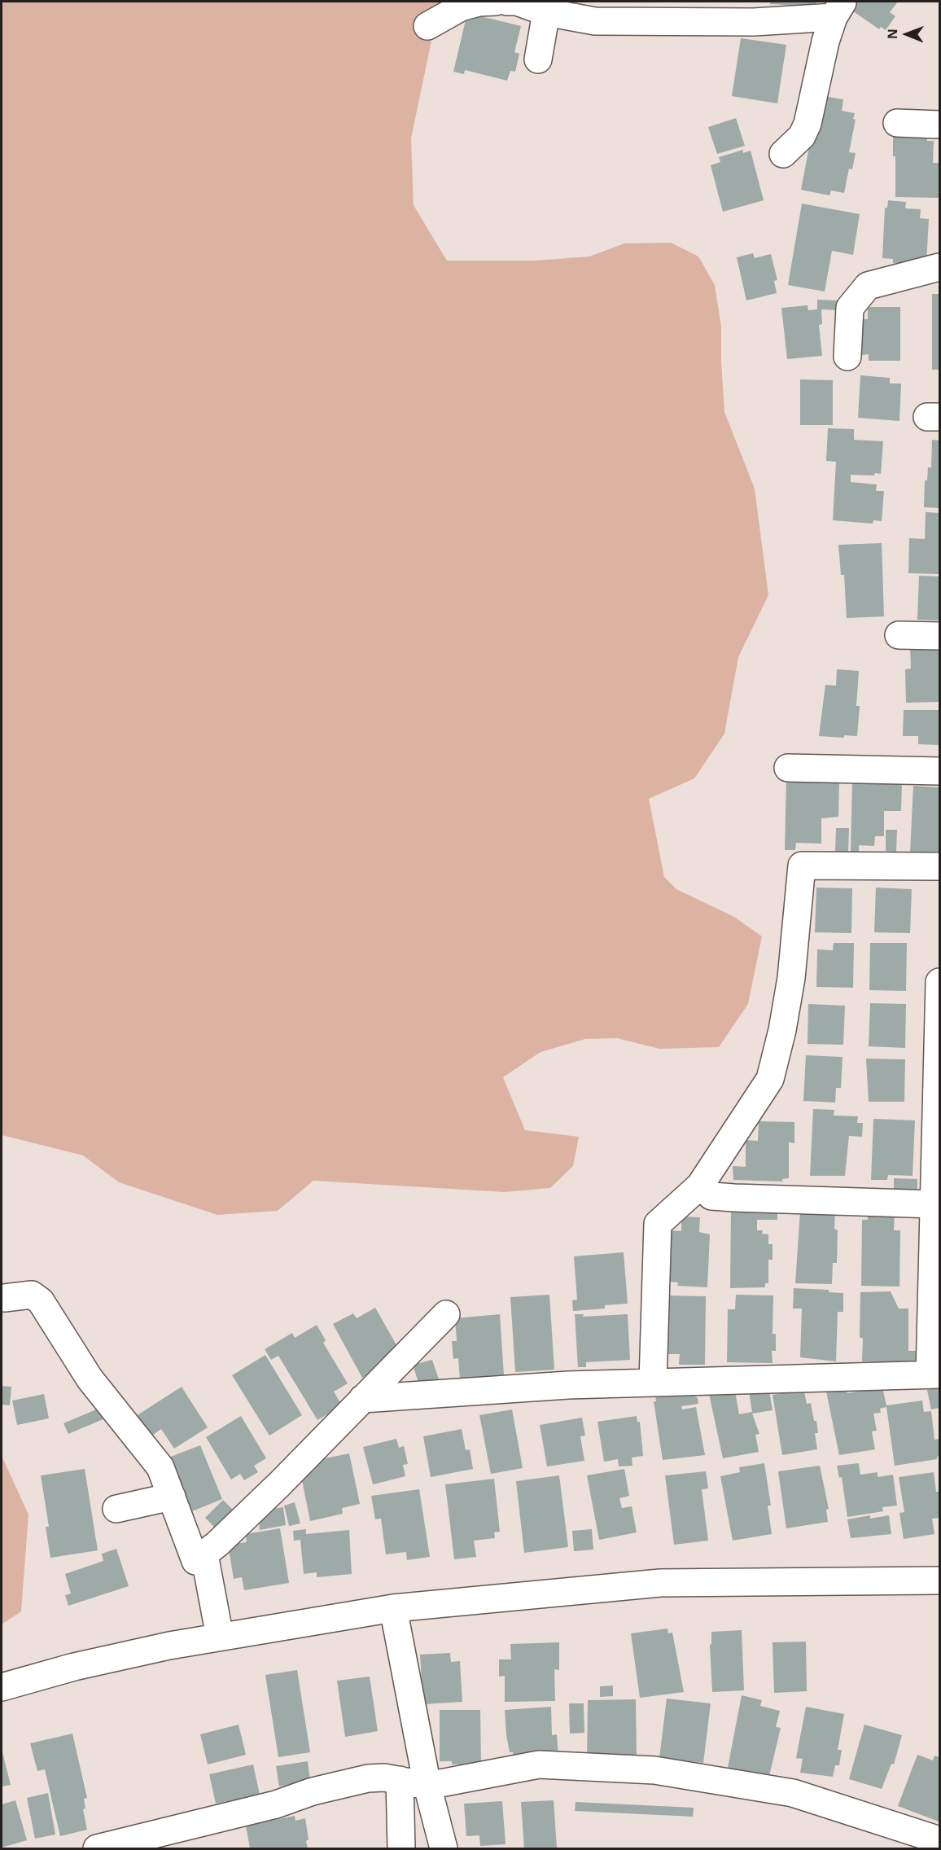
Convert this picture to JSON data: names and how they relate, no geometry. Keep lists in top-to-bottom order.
{
  "north": "left"
}
